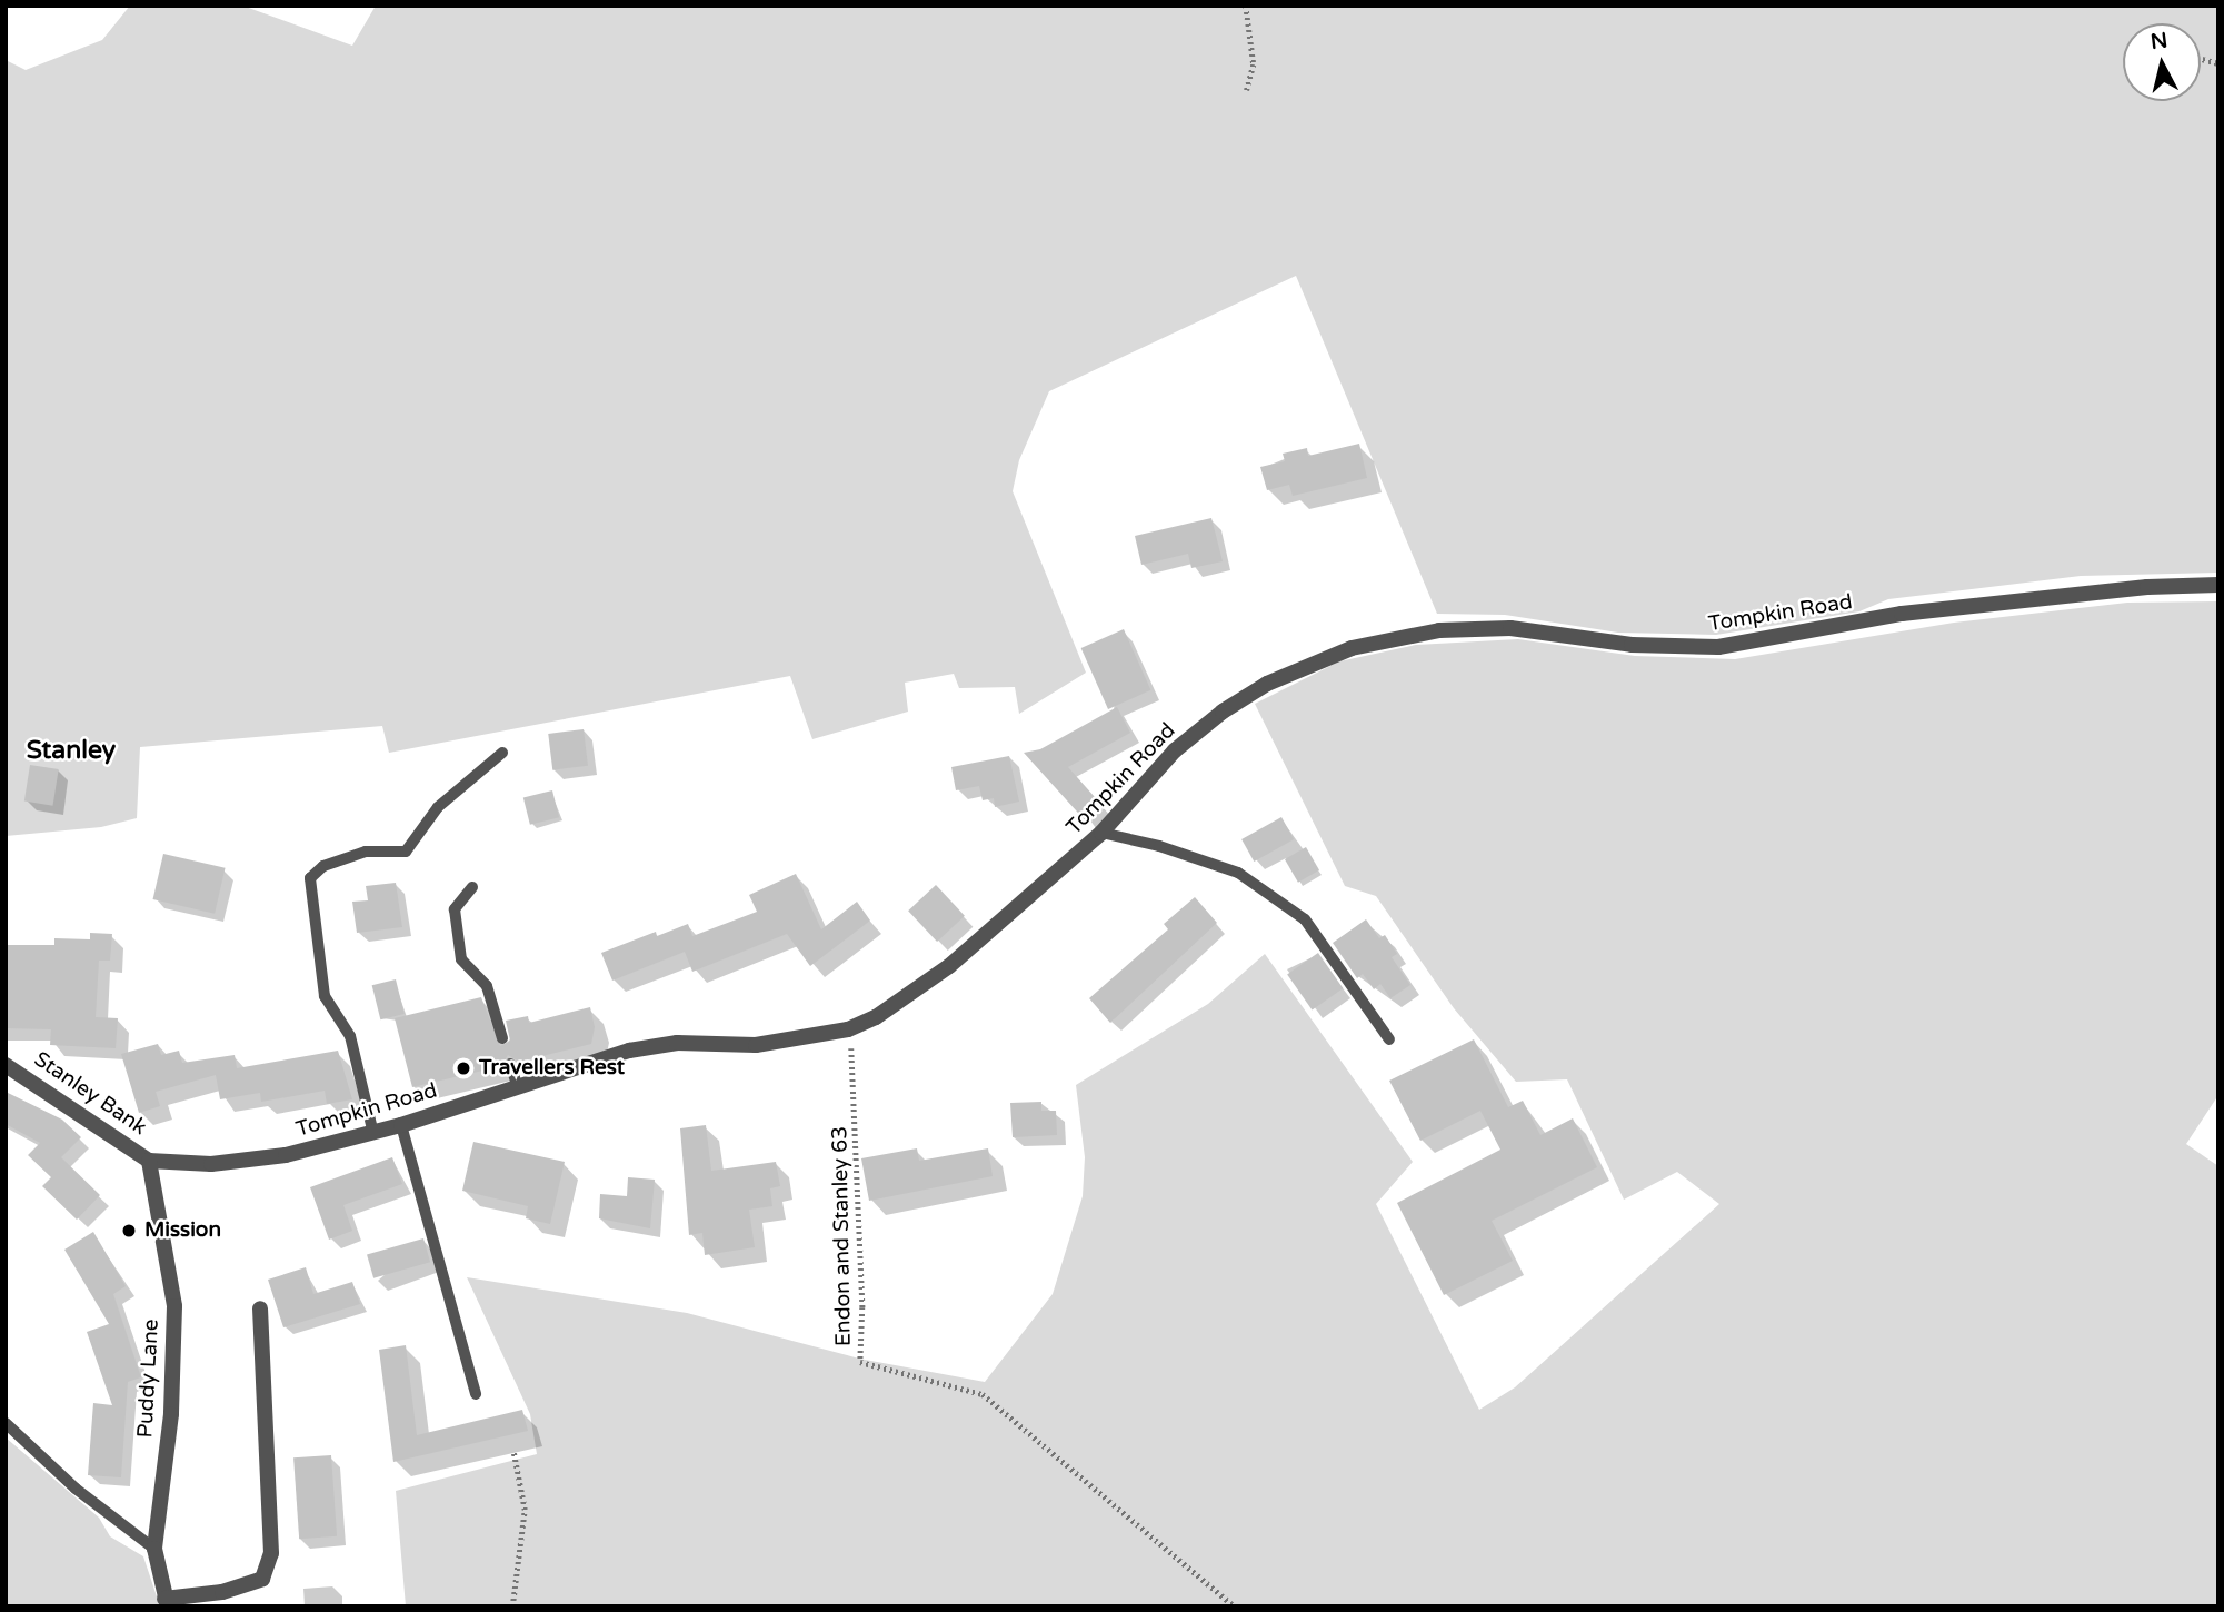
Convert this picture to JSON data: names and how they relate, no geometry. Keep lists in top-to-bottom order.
{
  "streets": {
    "street": ["Tompkin Road", "Stanley Bank", "Puddy Lane"],
    "path": ["Endon and Stanley 63"]
  },
  "crossings": [
    ["Tompkin Road", "Stanley Bank"],
    ["Tompkin Road", "Endon and Stanley 63"],
    ["Tompkin Road", "Puddy Lane"],
    ["Stanley Bank", "Puddy Lane"]
  ],
  "districts": ["Stanley"],
  "places": ["Travellers Rest", "Mission"],
  "north": "top"
}
